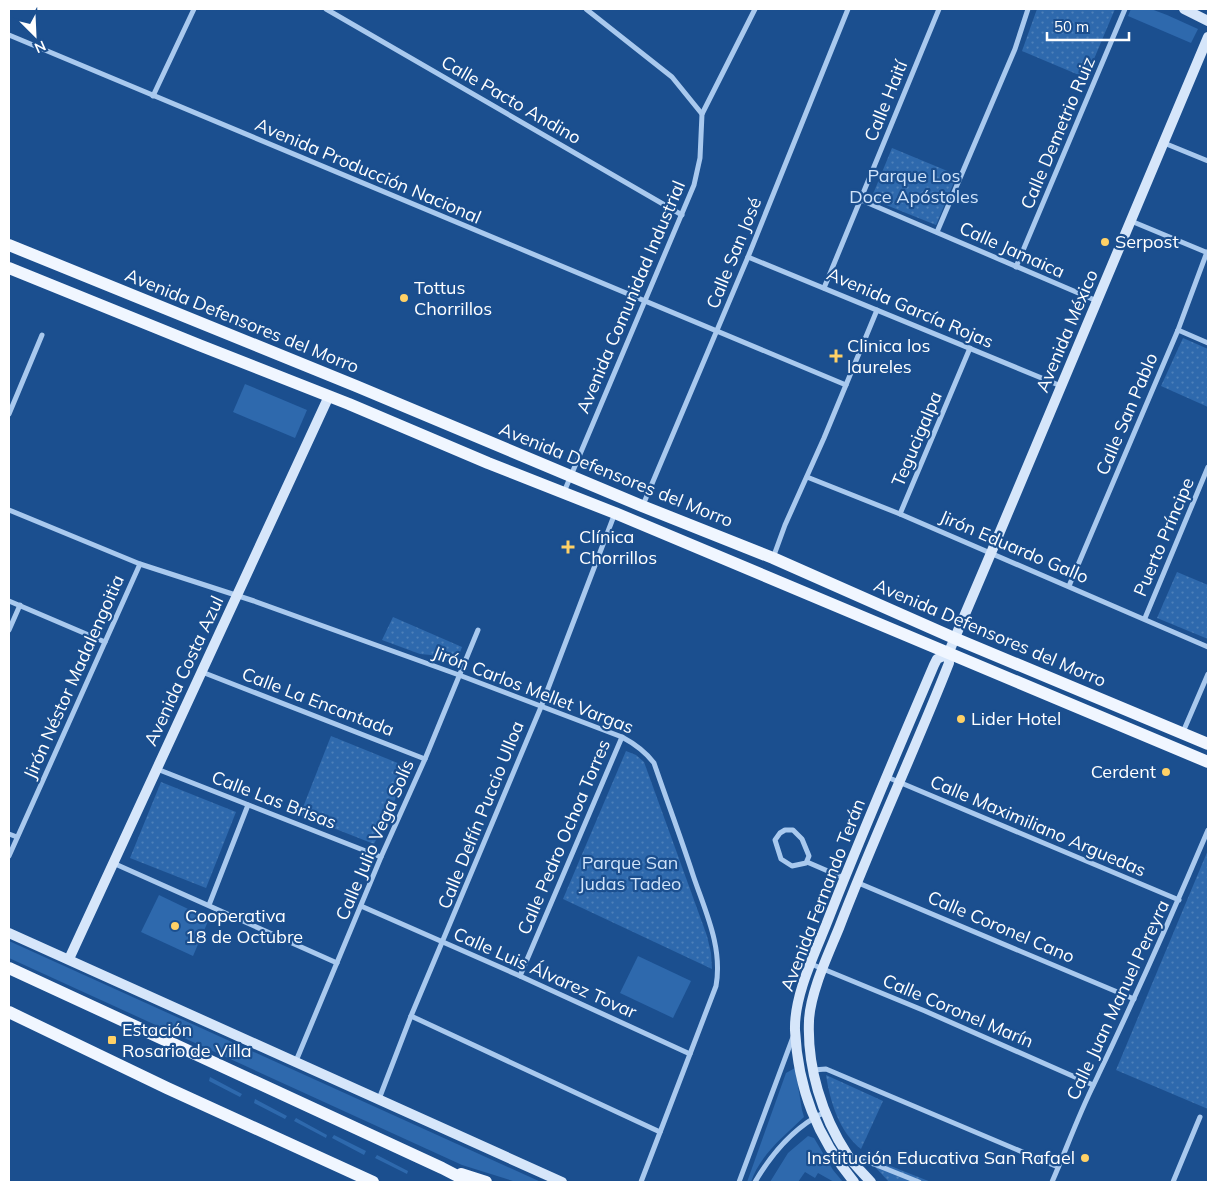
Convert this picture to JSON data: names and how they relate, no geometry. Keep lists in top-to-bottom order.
{
  "streets": {
    "main road": [
      "Avenida Defensores del Morro",
      "Avenida México",
      "Avenida Costa Azul",
      "Avenida Fernando Terán"
    ],
    "street": [
      "Calle Pacto Andino",
      "Calle Haití",
      "Calle Demetrio Ruiz",
      "Avenida Producción Nacional",
      "Calle Jamaica",
      "Calle San José",
      "Avenida Comunidad Industrial",
      "Avenida García Rojas",
      "Calle San Pablo",
      "Tegucigalpa",
      "Puerto Príncipe",
      "Jirón Eduardo Gallo",
      "Jirón Néstor Madalengoitia",
      "Jirón Carlos Mellet Vargas",
      "Calle La Encantada",
      "Calle Las Brisas",
      "Calle Delfín Puccio Ulloa",
      "Calle Maximiliano Arguedas",
      "Calle Pedro Ochoa Torres",
      "Calle Julio Vega Solís",
      "Calle Coronel Cano",
      "Calle Luis Álvarez Tovar",
      "Calle Juan Manuel Pereyra",
      "Calle Coronel Marín"
    ]
  },
  "crossings": [
    ["Calle Pacto Andino", "Avenida Comunidad Industrial"],
    ["Calle Haití", "Calle Jamaica"],
    ["Calle Haití", "Avenida García Rojas"],
    ["Calle Demetrio Ruiz", "Calle Jamaica"],
    ["Avenida Producción Nacional", "Calle San José"],
    ["Avenida Producción Nacional", "Avenida Comunidad Industrial"],
    ["Calle Jamaica", "Avenida México"],
    ["Calle San José", "Avenida García Rojas"],
    ["Calle San José", "Avenida Defensores del Morro"],
    ["Avenida Comunidad Industrial", "Avenida Defensores del Morro"],
    ["Avenida García Rojas", "Avenida México"],
    ["Avenida García Rojas", "Tegucigalpa"],
    ["Avenida Defensores del Morro", "Avenida México"],
    ["Avenida Defensores del Morro", "Avenida Costa Azul"],
    ["Avenida Defensores del Morro", "Calle Delfín Puccio Ulloa"],
    ["Avenida Defensores del Morro", "Avenida Fernando Terán"],
    ["Avenida México", "Jirón Eduardo Gallo"],
    ["Avenida México", "Avenida Fernando Terán"],
    ["Calle San Pablo", "Jirón Eduardo Gallo"],
    ["Tegucigalpa", "Jirón Eduardo Gallo"],
    ["Puerto Príncipe", "Jirón Eduardo Gallo"],
    ["Avenida Costa Azul", "Jirón Carlos Mellet Vargas"],
    ["Avenida Costa Azul", "Calle La Encantada"],
    ["Avenida Costa Azul", "Calle Las Brisas"],
    ["Jirón Néstor Madalengoitia", "Jirón Carlos Mellet Vargas"],
    ["Jirón Carlos Mellet Vargas", "Calle Delfín Puccio Ulloa"],
    ["Jirón Carlos Mellet Vargas", "Calle Pedro Ochoa Torres"],
    ["Jirón Carlos Mellet Vargas", "Calle Julio Vega Solís"],
    ["Jirón Carlos Mellet Vargas", "Calle Luis Álvarez Tovar"],
    ["Calle La Encantada", "Calle Julio Vega Solís"],
    ["Calle Las Brisas", "Calle Julio Vega Solís"],
    ["Calle Delfín Puccio Ulloa", "Calle Luis Álvarez Tovar"],
    ["Calle Maximiliano Arguedas", "Avenida Fernando Terán"],
    ["Calle Maximiliano Arguedas", "Calle Juan Manuel Pereyra"],
    ["Calle Pedro Ochoa Torres", "Calle Luis Álvarez Tovar"],
    ["Calle Julio Vega Solís", "Calle Luis Álvarez Tovar"],
    ["Avenida Fernando Terán", "Calle Coronel Cano"],
    ["Avenida Fernando Terán", "Calle Coronel Marín"],
    ["Calle Coronel Cano", "Calle Juan Manuel Pereyra"],
    ["Calle Juan Manuel Pereyra", "Calle Coronel Marín"]
  ],
  "parks": ["Parque Los Doce Apóstoles", "Parque San Judas Tadeo"],
  "places": {
    "other": [
      "Serpost",
      "Tottus Chorrillos",
      "Lider Hotel",
      "Cerdent",
      "Cooperativa 18 de Octubre",
      "Institución Educativa San Rafael"
    ],
    "health": ["Clinica los laureles", "Clínica Chorrillos"],
    "transit": ["Estación Rosario de Villa"]
  },
  "scale_bar": "50 m",
  "north": "bottom right"
}
